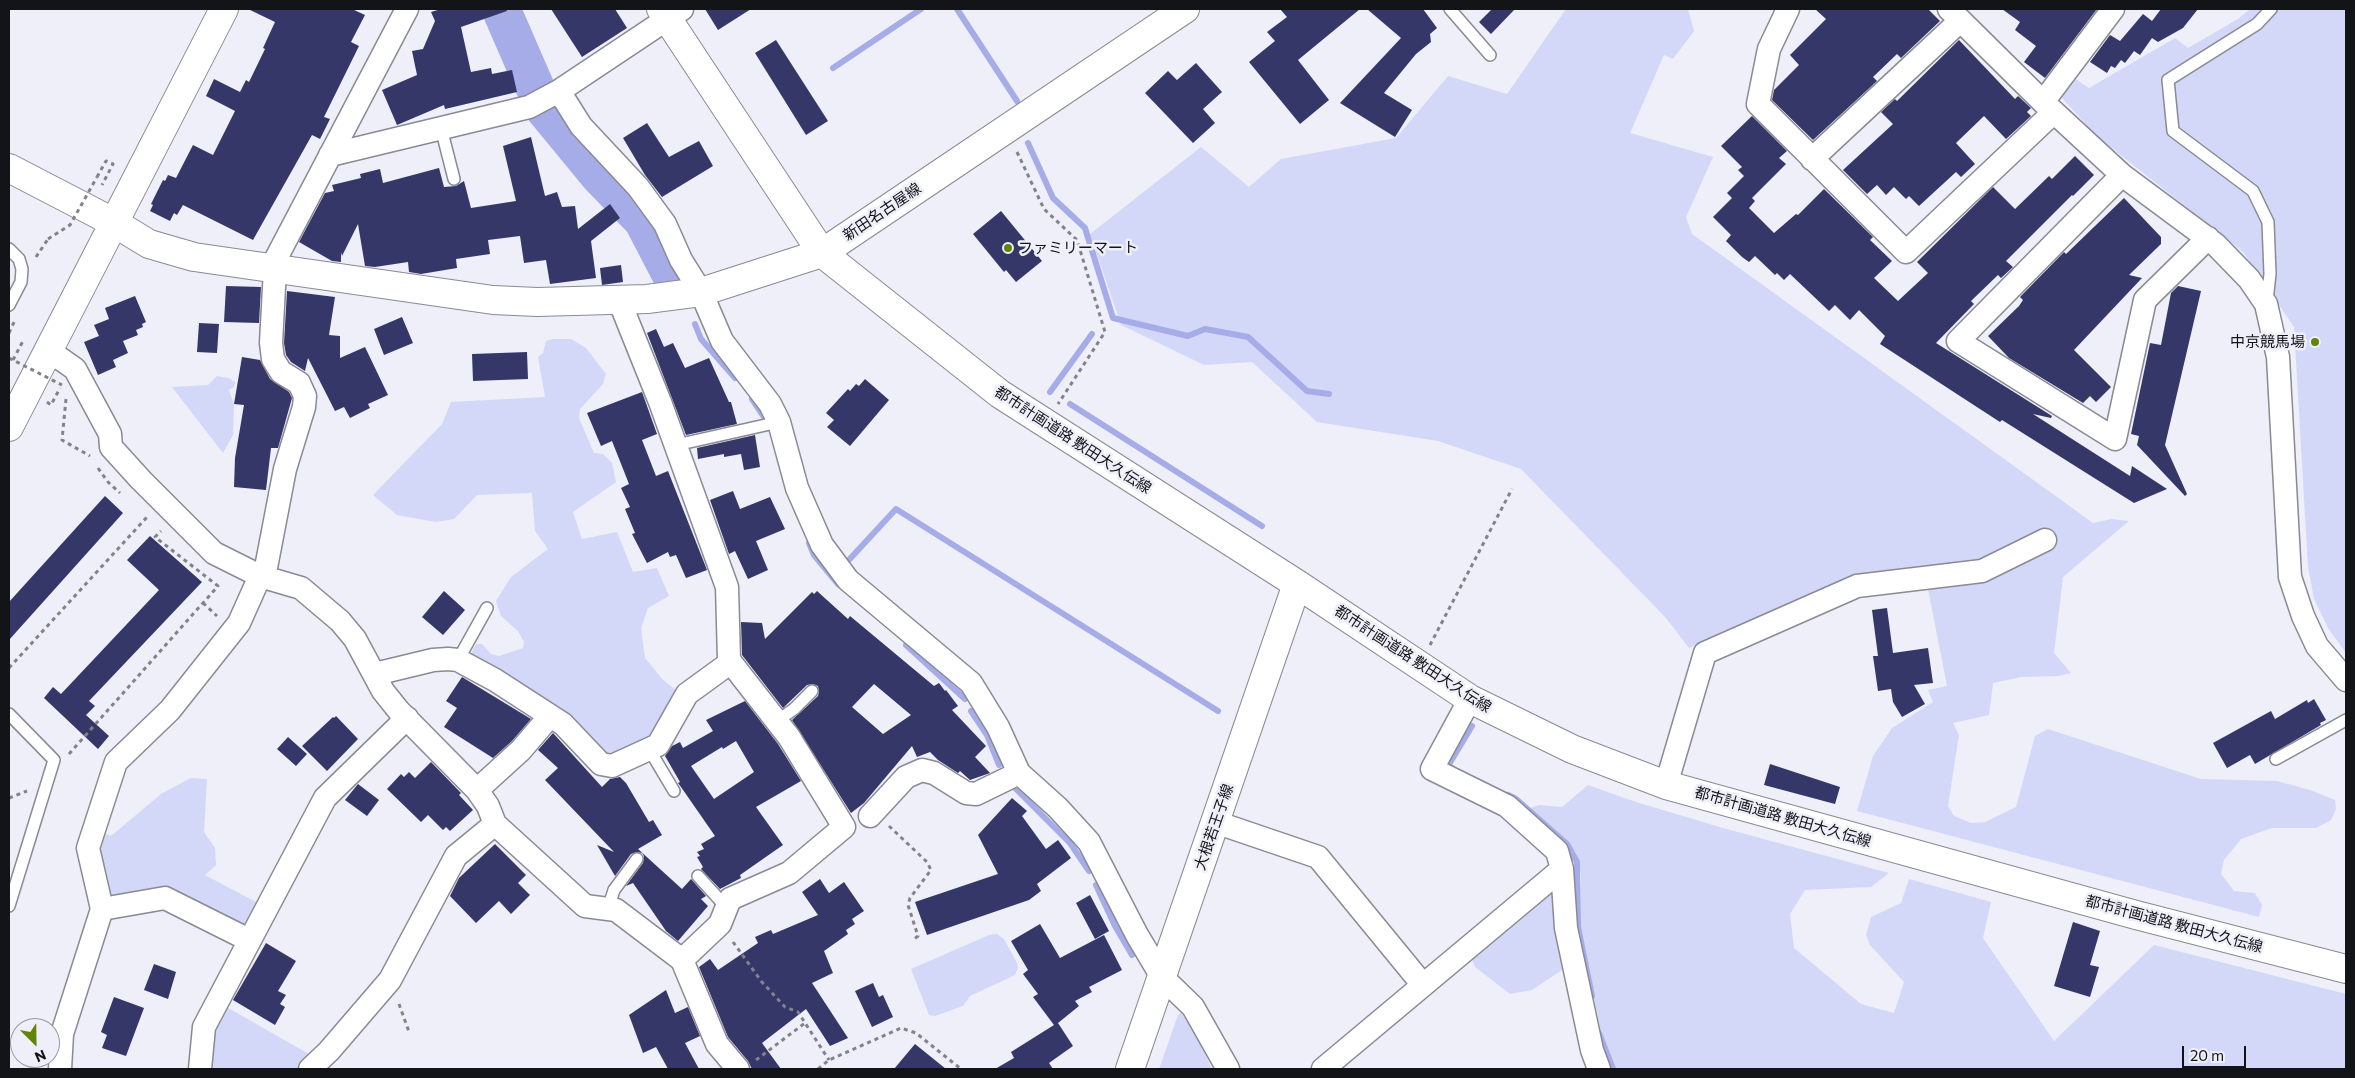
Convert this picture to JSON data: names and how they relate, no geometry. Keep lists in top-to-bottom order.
{
  "streets": {
    "street": ["新田名古屋線", "都市計画道路 敷田大久伝線", "大根若王子線"]
  },
  "crossings": [
    ["新田名古屋線", "都市計画道路 敷田大久伝線"],
    ["都市計画道路 敷田大久伝線", "大根若王子線"]
  ],
  "places": ["ファミリーマート", "中京競馬場"],
  "scale_bar": "20 m",
  "north": "bottom right"
}
